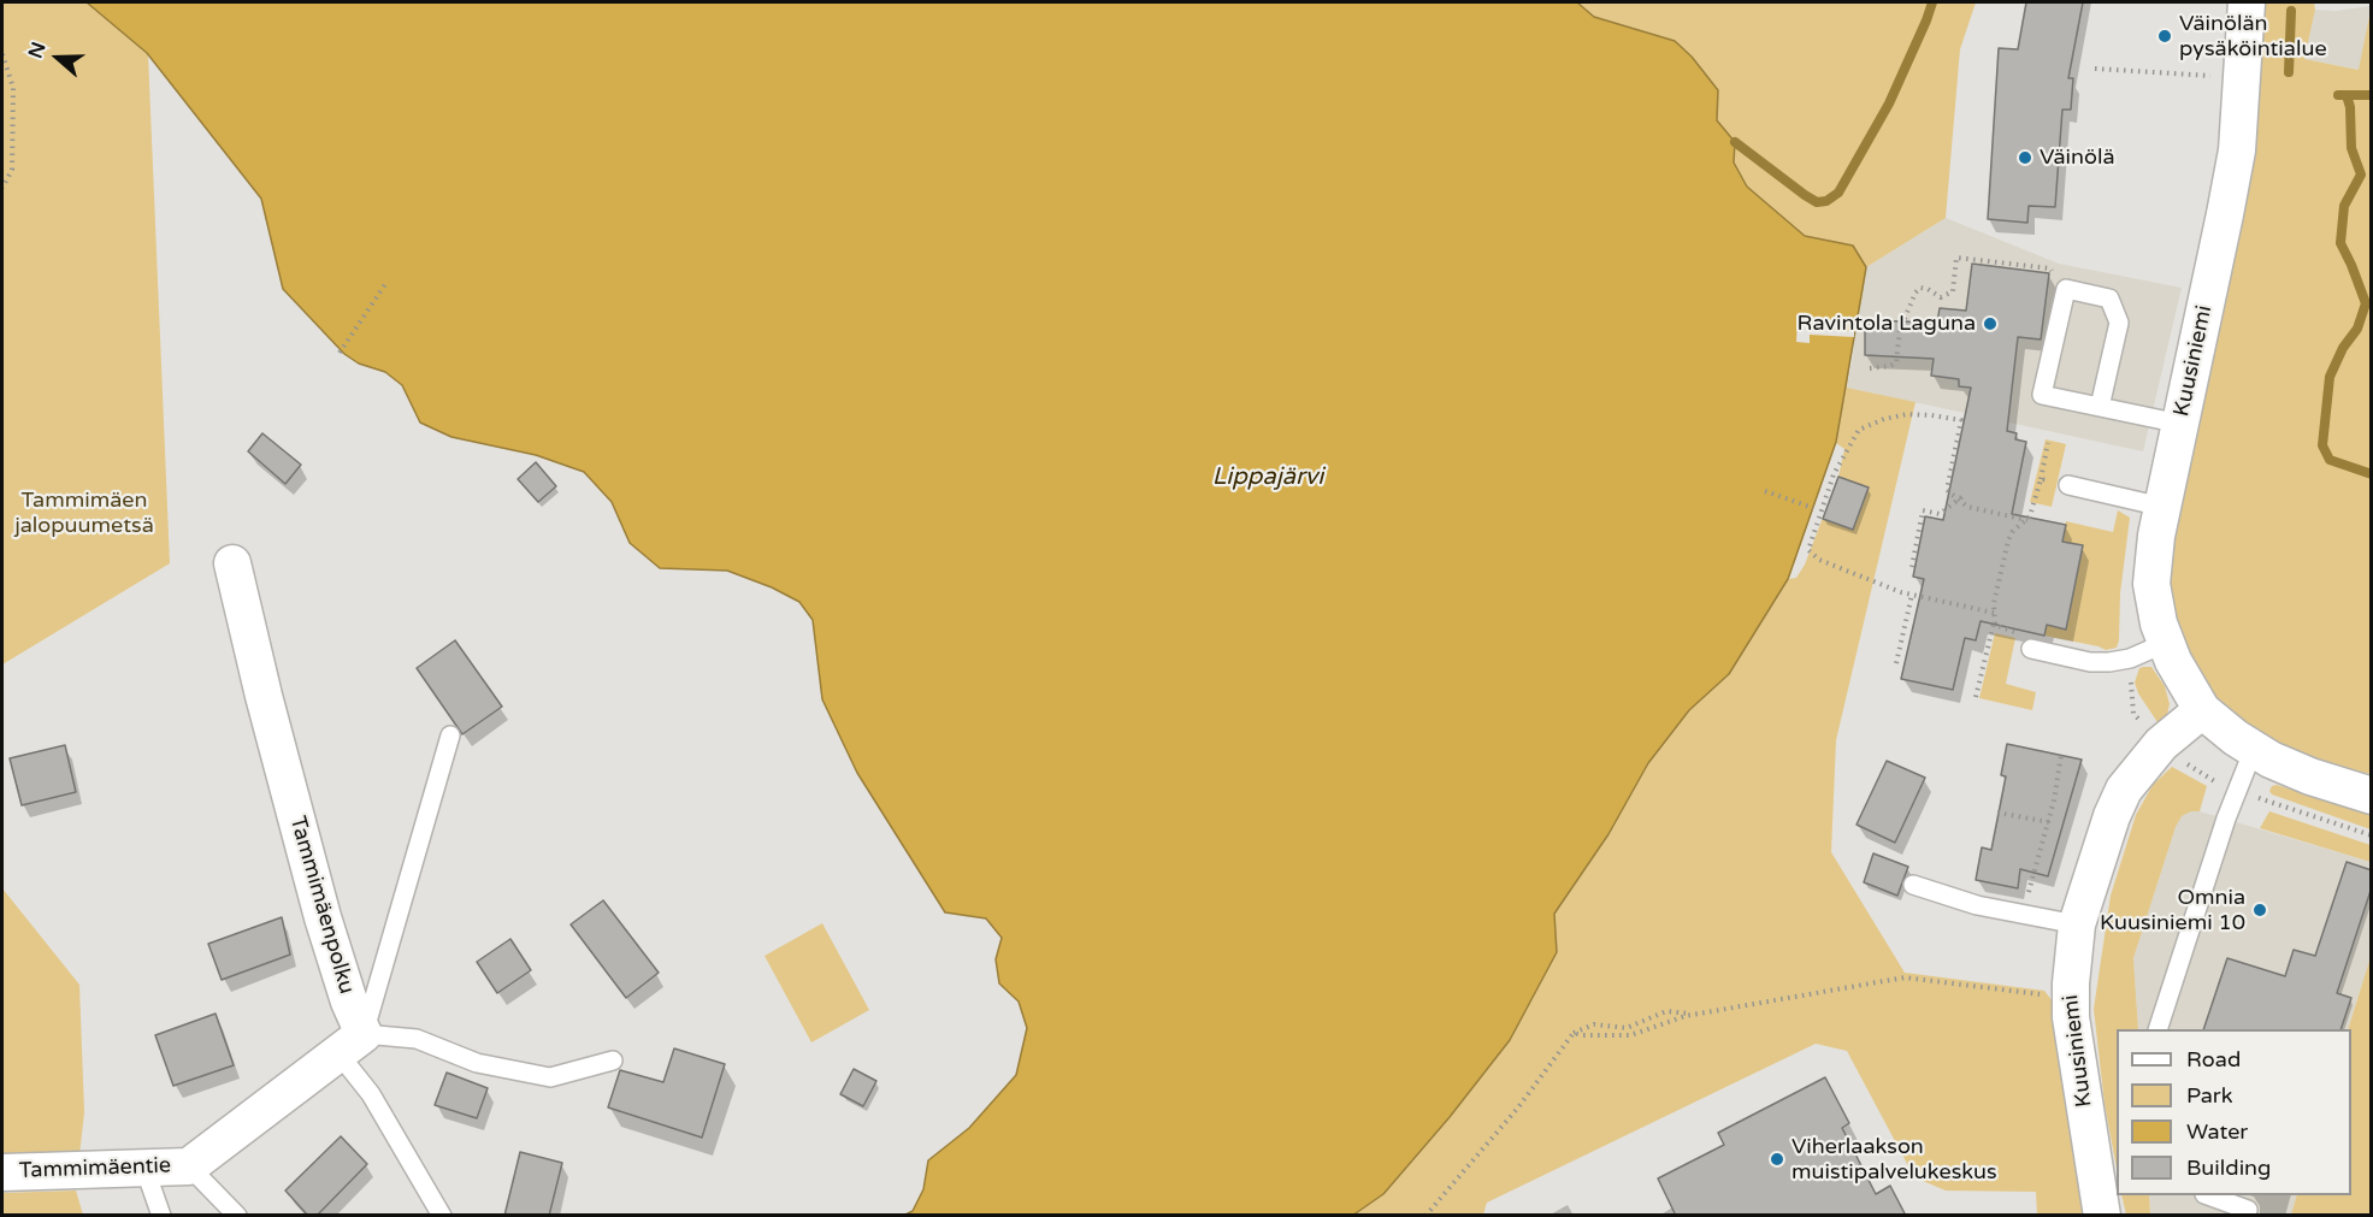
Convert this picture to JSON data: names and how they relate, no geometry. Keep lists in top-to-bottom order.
{
  "streets": {
    "street": ["Kuusiniemi", "Tammimäenpolku", "Tammimäentie"]
  },
  "water": ["Lippajärvi"],
  "parks": ["Tammimäen jalopuumetsä"],
  "places": [
    "Väinölän pysäköintialue",
    "Väinölä",
    "Ravintola Laguna",
    "Omnia Kuusiniemi 10",
    "Viherlaakson muistipalvelukeskus"
  ],
  "legend": [
    "Road",
    "Park",
    "Water",
    "Building"
  ],
  "north": "left"
}
